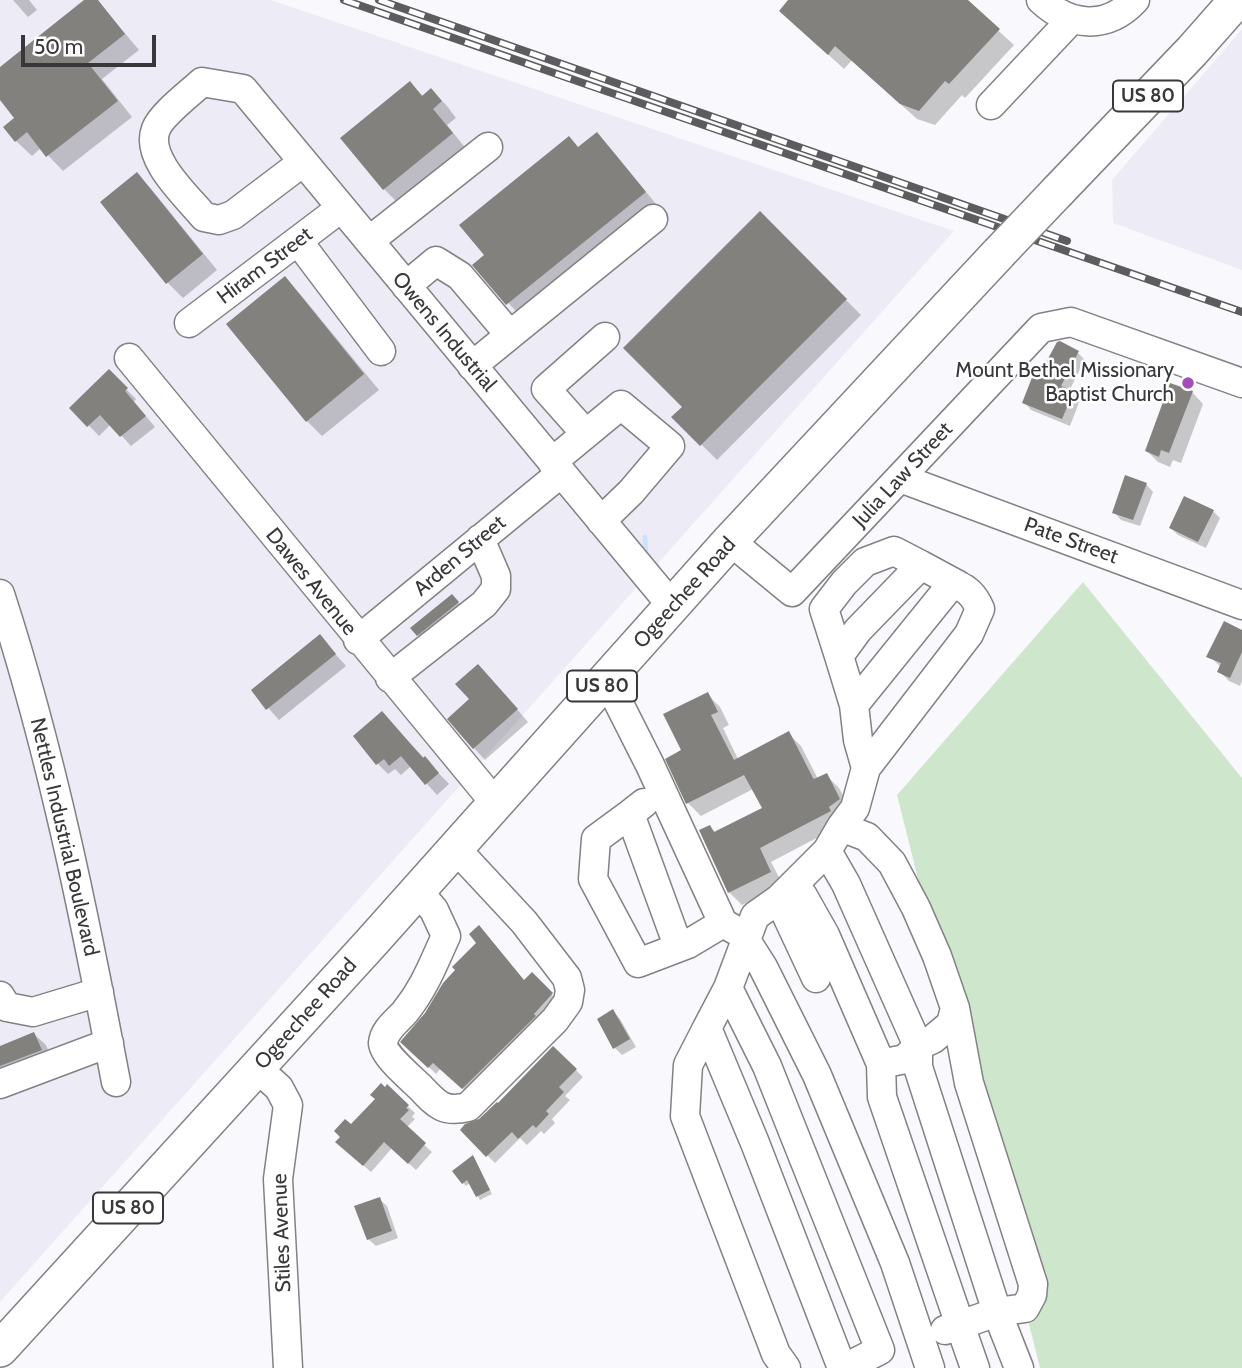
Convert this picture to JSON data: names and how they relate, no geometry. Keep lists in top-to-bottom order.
{
  "streets": {
    "main road": ["US 80", "Ogeechee Road"],
    "street": [
      "Hiram Street",
      "Owens Industrial",
      "Julia Law Street",
      "Pate Street",
      "Arden Street",
      "Dawes Avenue",
      "Nettles Industrial Boulevard",
      "Stiles Avenue"
    ]
  },
  "crossings": [
    ["Hiram Street", "Owens Industrial"],
    ["Owens Industrial", "Arden Street"],
    ["Owens Industrial", "Ogeechee Road"],
    ["Julia Law Street", "Pate Street"],
    ["Julia Law Street", "Ogeechee Road"],
    ["Arden Street", "Dawes Avenue"],
    ["Dawes Avenue", "Ogeechee Road"],
    ["Ogeechee Road", "Stiles Avenue"]
  ],
  "places": ["Mount Bethel Missionary Baptist Church"],
  "scale_bar": "50 m"
}
